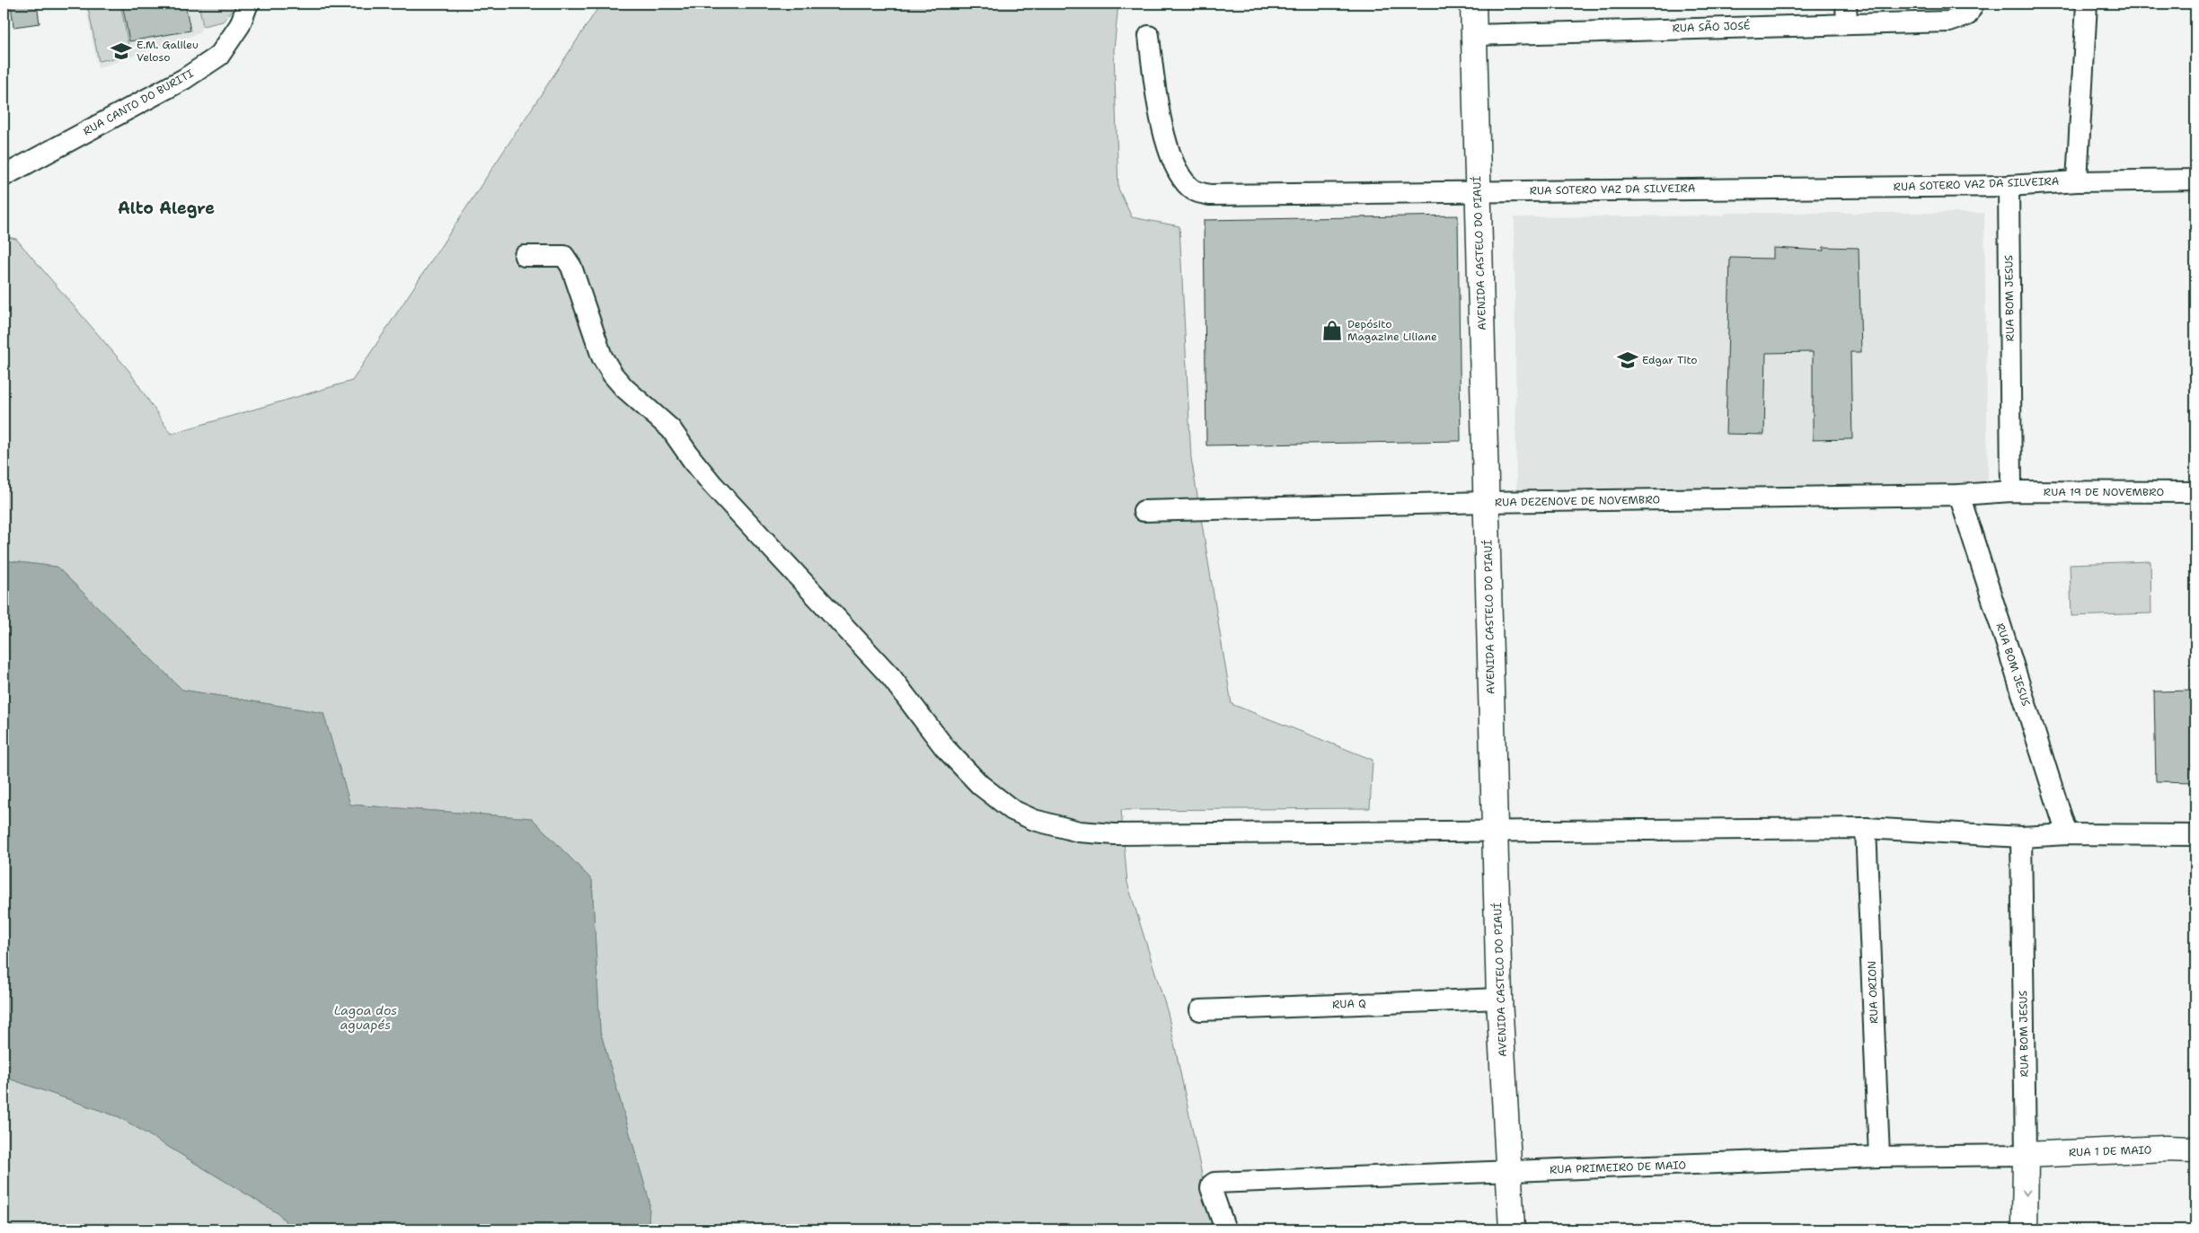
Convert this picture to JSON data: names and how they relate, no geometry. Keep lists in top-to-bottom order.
{
  "streets": {
    "main road": ["AVENIDA CASTELO DO PIAUÍ", "RUA BOM JESUS", "RUA 1 DE MAIO"],
    "street": [
      "RUA SÃO JOSÉ",
      "RUA CANTO DO BURITI",
      "RUA SOTERO VAZ DA SILVEIRA",
      "RUA 19 DE NOVEMBRO",
      "RUA DEZENOVE DE NOVEMBRO",
      "RUA ORION",
      "RUA Q",
      "RUA PRIMEIRO DE MAIO"
    ]
  },
  "crossings": [
    ["RUA SÃO JOSÉ", "AVENIDA CASTELO DO PIAUÍ"],
    ["RUA SOTERO VAZ DA SILVEIRA", "AVENIDA CASTELO DO PIAUÍ"],
    ["RUA SOTERO VAZ DA SILVEIRA", "RUA BOM JESUS"],
    ["AVENIDA CASTELO DO PIAUÍ", "RUA DEZENOVE DE NOVEMBRO"],
    ["AVENIDA CASTELO DO PIAUÍ", "RUA Q"],
    ["AVENIDA CASTELO DO PIAUÍ", "RUA PRIMEIRO DE MAIO"],
    ["RUA BOM JESUS", "RUA 19 DE NOVEMBRO"],
    ["RUA BOM JESUS", "RUA DEZENOVE DE NOVEMBRO"],
    ["RUA BOM JESUS", "RUA 1 DE MAIO"],
    ["RUA BOM JESUS", "RUA PRIMEIRO DE MAIO"],
    ["RUA 19 DE NOVEMBRO", "RUA DEZENOVE DE NOVEMBRO"],
    ["RUA ORION", "RUA PRIMEIRO DE MAIO"],
    ["RUA 1 DE MAIO", "RUA PRIMEIRO DE MAIO"]
  ],
  "districts": ["Alto Alegre"],
  "water": ["Lagoa dos aguapés"],
  "places": {
    "school or university": ["E.M. Galileu Veloso", "Edgar Tito"],
    "shop": ["Depósito Magazine Liliane"]
  }
}
